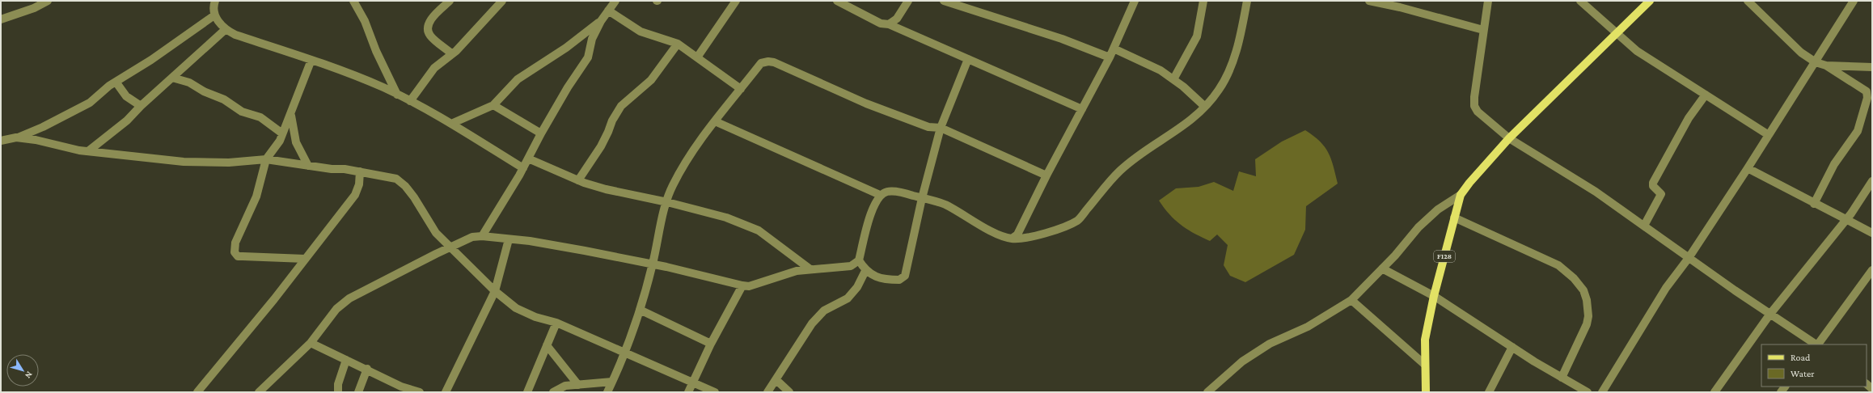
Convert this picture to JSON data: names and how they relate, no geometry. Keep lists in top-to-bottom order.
{
  "streets": {
    "main road": ["F128"]
  },
  "legend": ["Road", "Water"],
  "north": "bottom right"
}
